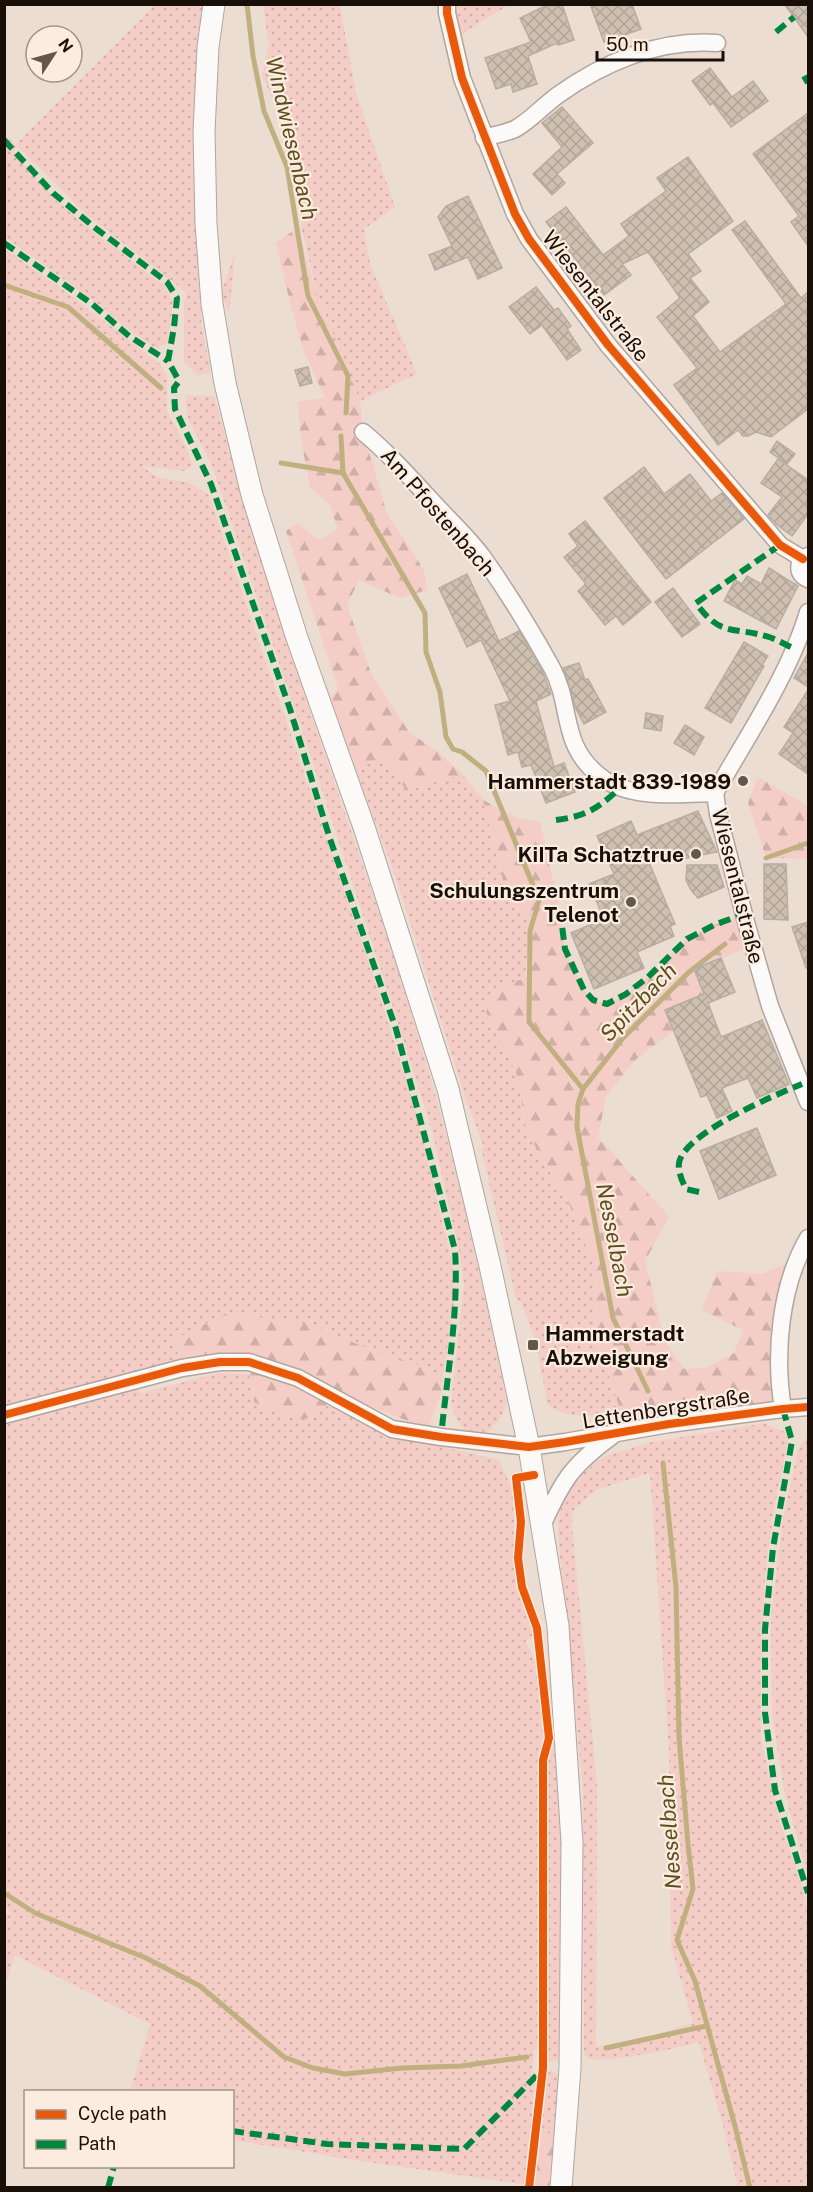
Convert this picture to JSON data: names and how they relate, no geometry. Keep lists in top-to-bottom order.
{
  "streets": {
    "street": ["Wiesentalstraße", "Am Pfostenbach", "Lettenbergstraße"]
  },
  "crossings": [
    ["Wiesentalstraße", "Am Pfostenbach"]
  ],
  "water": ["Windwiesenbach", "Spitzbach", "Nesselbach"],
  "places": {
    "other": ["Hammerstadt 839-1989", "KiITa Schatztrue", "Schulungszentrum Telenot"],
    "transit": ["Hammerstadt Abzweigung"]
  },
  "legend": ["Cycle path", "Path"],
  "scale_bar": "50 m",
  "north": "top right"
}
